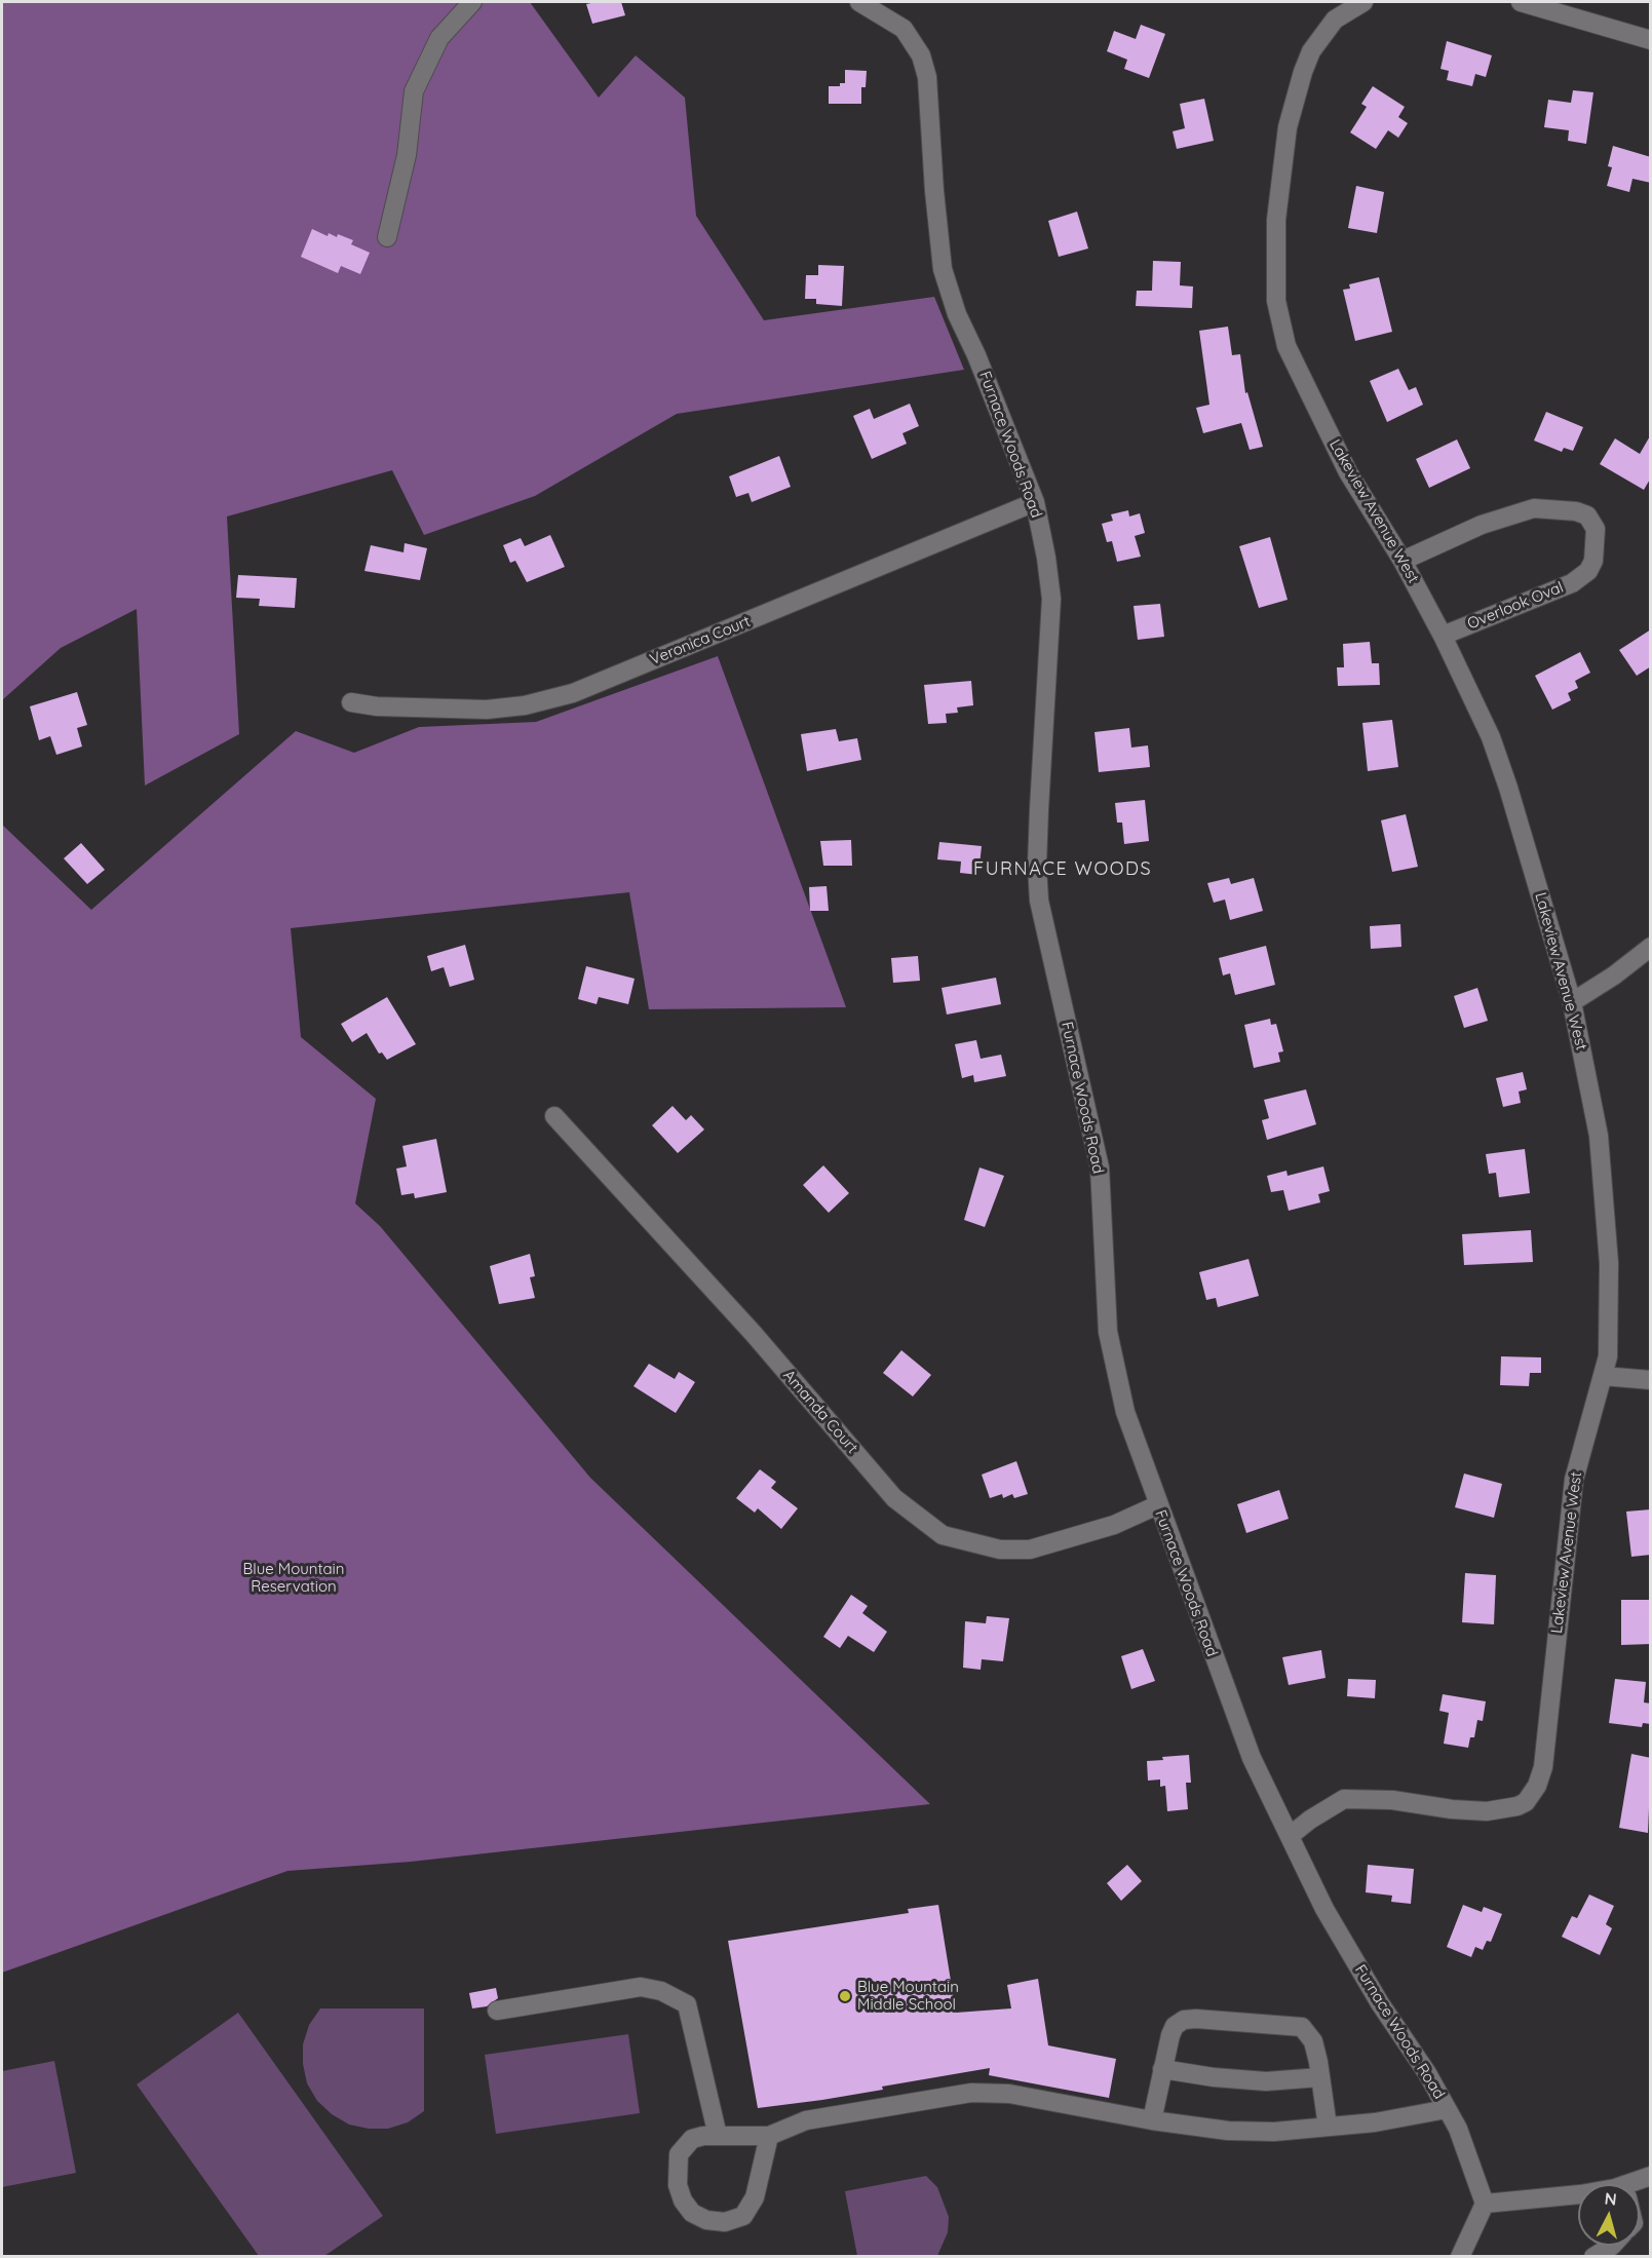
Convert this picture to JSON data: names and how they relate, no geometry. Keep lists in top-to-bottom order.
{
  "streets": {
    "street": [
      "Furnace Woods Road",
      "Lakeview Avenue West",
      "Overlook Oval",
      "Veronica Court",
      "Amanda Court"
    ]
  },
  "crossings": [
    ["Furnace Woods Road", "Lakeview Avenue West"],
    ["Furnace Woods Road", "Veronica Court"],
    ["Furnace Woods Road", "Amanda Court"],
    ["Lakeview Avenue West", "Overlook Oval"]
  ],
  "districts": ["FURNACE WOODS"],
  "parks": ["Blue Mountain Reservation"],
  "places": ["Blue Mountain Middle School"],
  "north": "top"
}
